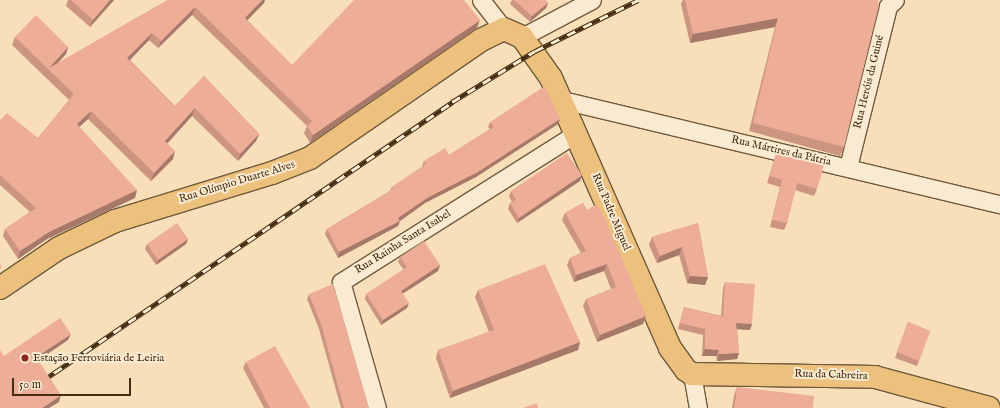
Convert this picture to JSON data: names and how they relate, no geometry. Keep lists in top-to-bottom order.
{
  "streets": {
    "main road": ["Rua Olímpio Duarte Alves", "Rua Padre Miguel", "Rua da Cabreira"],
    "street": ["Rua Heróis da Guiné", "Rua Mártires da Pátria", "Rua Rainha Santa Isabel"]
  },
  "crossings": [
    ["Rua Heróis da Guiné", "Rua Mártires da Pátria"],
    ["Rua Mártires da Pátria", "Rua Padre Miguel"],
    ["Rua Olímpio Duarte Alves", "Rua Padre Miguel"],
    ["Rua Padre Miguel", "Rua Rainha Santa Isabel"],
    ["Rua Padre Miguel", "Rua da Cabreira"]
  ],
  "places": ["Estação Ferroviária de Leiria"],
  "scale_bar": "50 m"
}
